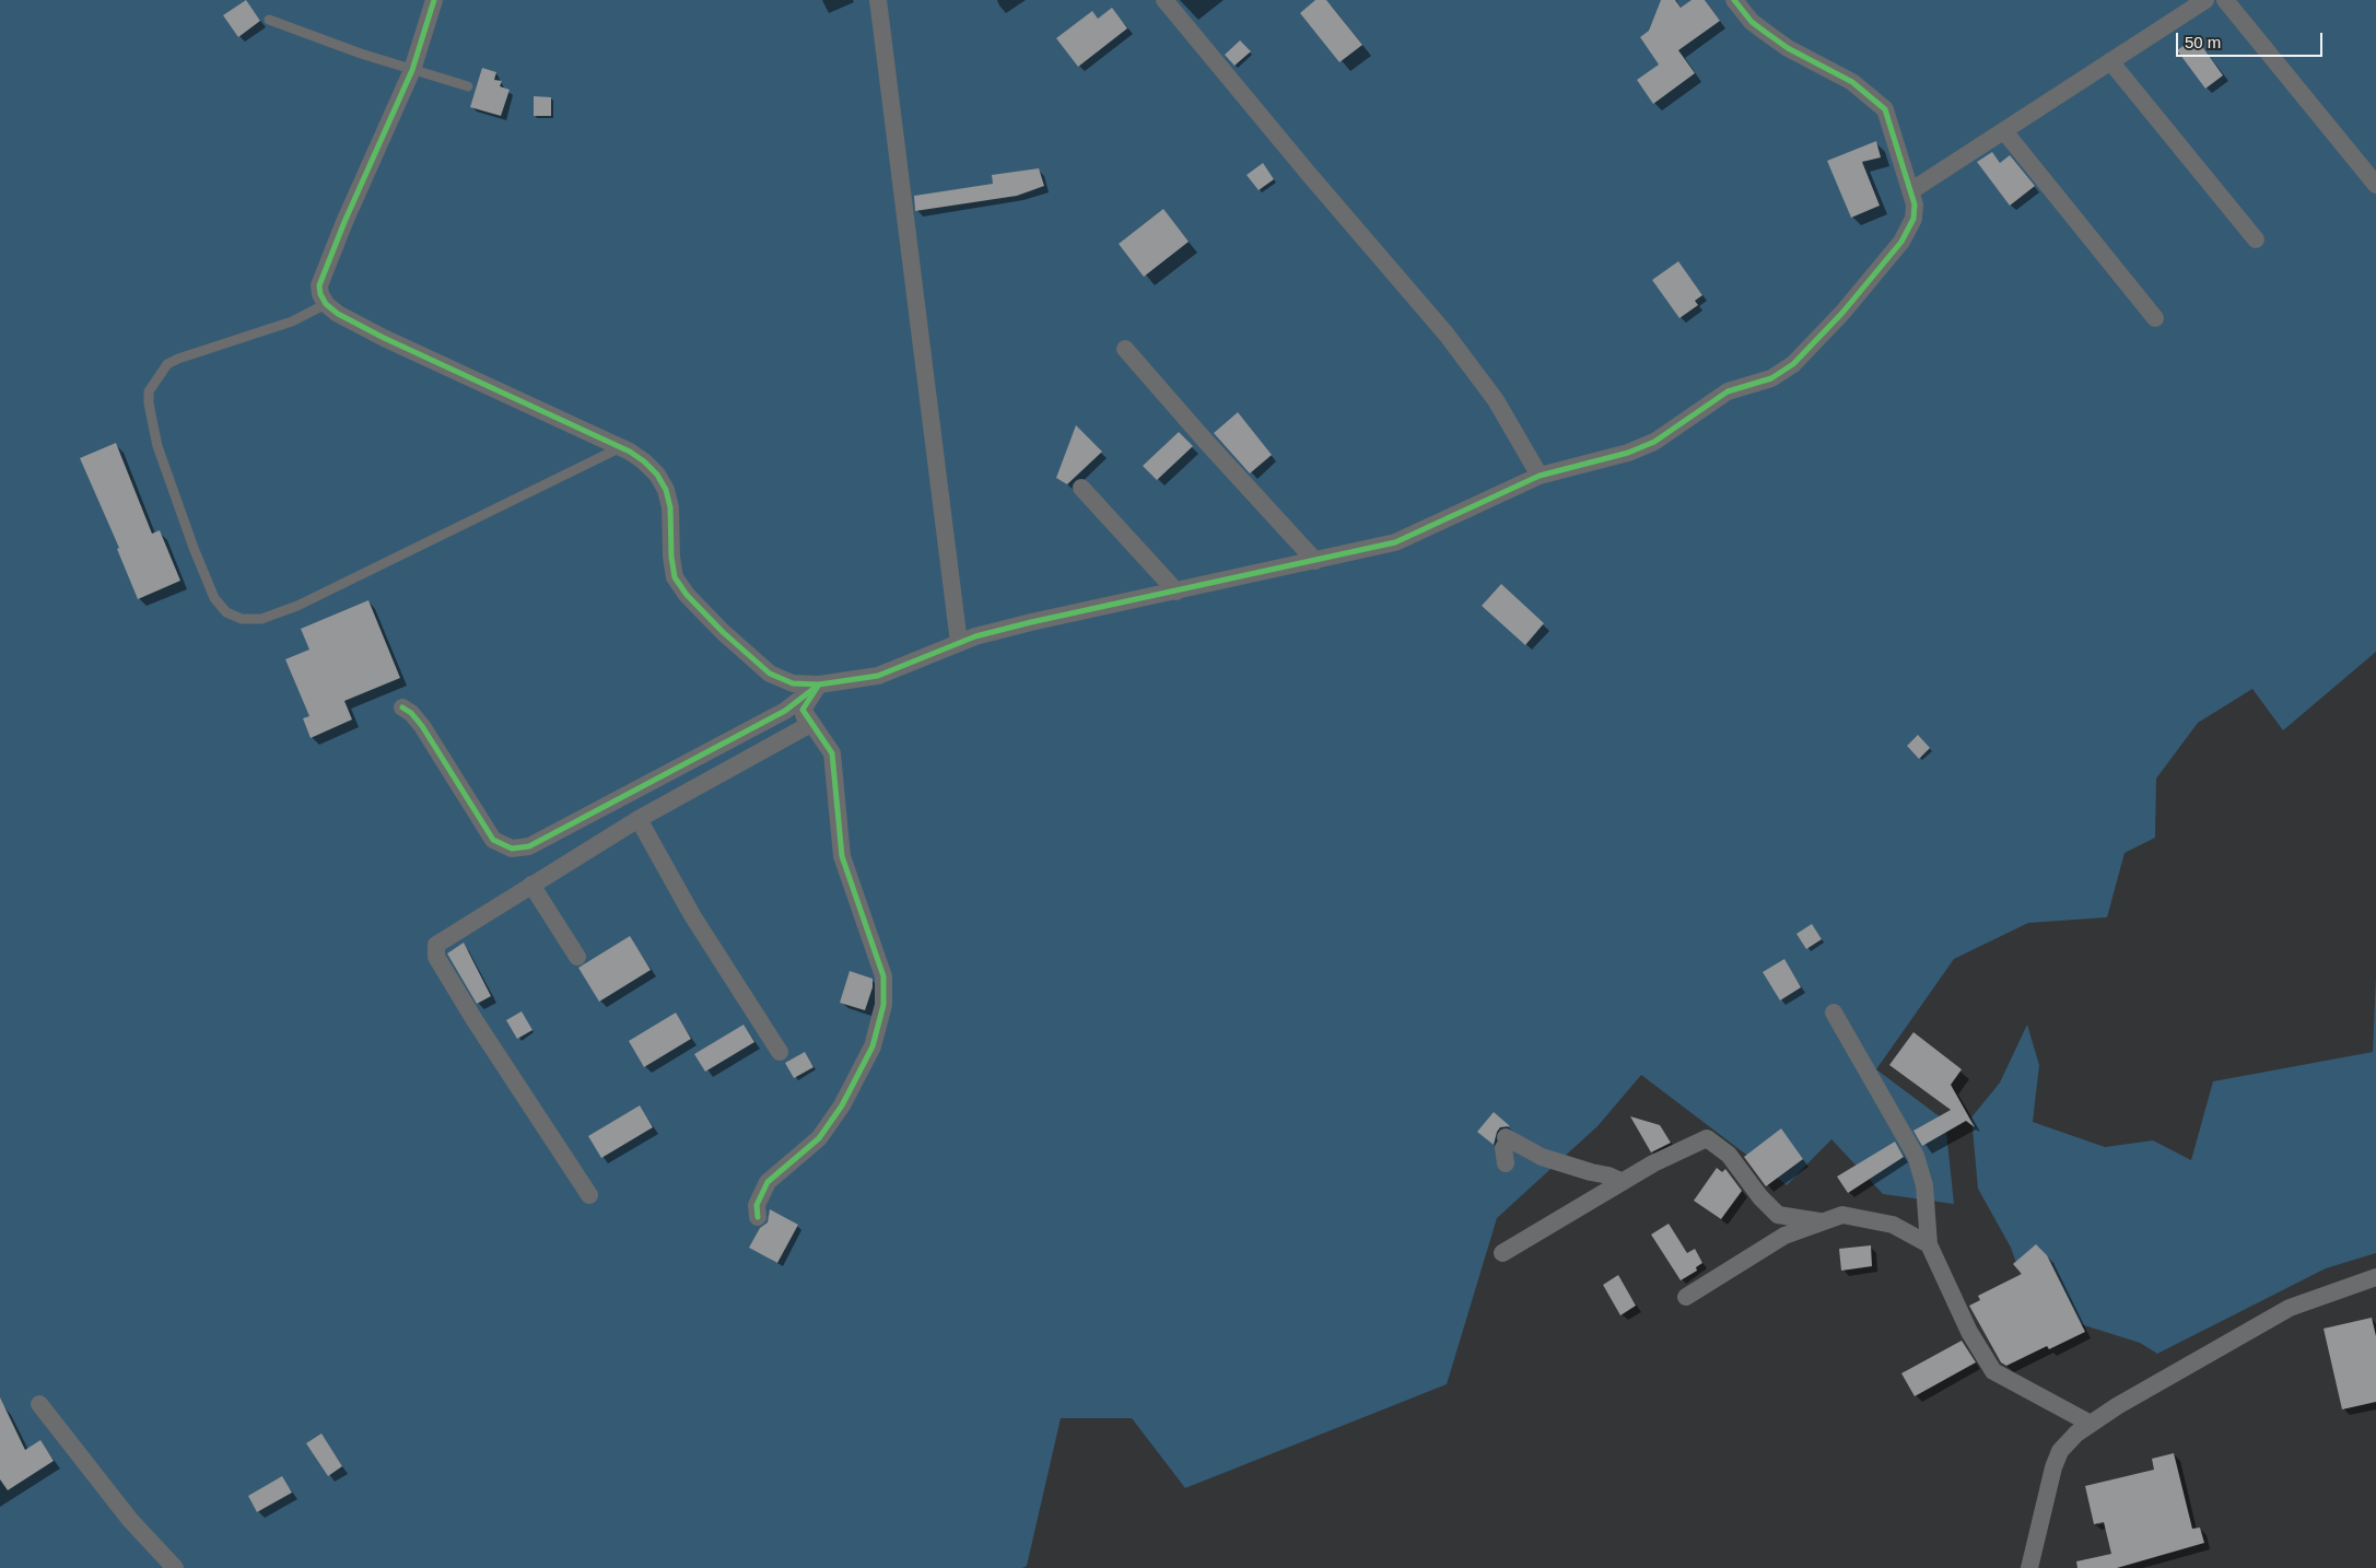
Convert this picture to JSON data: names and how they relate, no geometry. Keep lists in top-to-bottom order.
{
  "scale_bar": "50 m"
}
